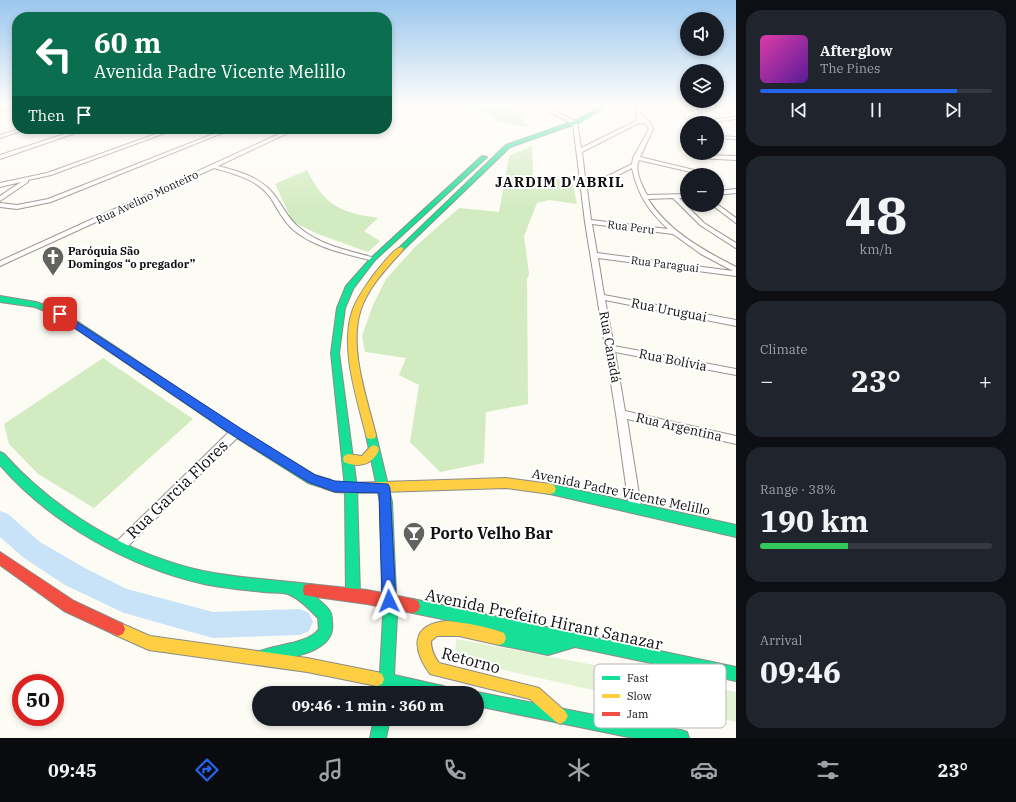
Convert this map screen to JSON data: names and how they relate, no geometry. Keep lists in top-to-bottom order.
{
  "streets": {
    "main road": ["Avenida Padre Vicente Melillo", "Avenida Prefeito Hirant Sanazar", "Retorno"],
    "street": [
      "Rua Avelino Monteiro",
      "Rua Peru",
      "Rua Paraguai",
      "Rua Uruguai",
      "Rua Canadá",
      "Rua Bolívia",
      "Rua Argentina",
      "Rua Garcia Flores"
    ]
  },
  "crossings": [
    ["Rua Peru", "Rua Canadá"],
    ["Rua Paraguai", "Rua Canadá"],
    ["Rua Uruguai", "Rua Canadá"],
    ["Rua Canadá", "Rua Bolívia"],
    ["Rua Canadá", "Rua Argentina"],
    ["Rua Canadá", "Avenida Padre Vicente Melillo"],
    ["Rua Garcia Flores", "Avenida Padre Vicente Melillo"],
    ["Rua Garcia Flores", "Avenida Prefeito Hirant Sanazar"],
    ["Avenida Prefeito Hirant Sanazar", "Retorno"]
  ],
  "districts": ["JARDIM D'ABRIL"],
  "places": {
    "church": ["Paróquia São Domingos “o pregador”"],
    "bar": ["Porto Velho Bar"]
  },
  "legend": ["Fast", "Slow", "Jam"],
  "page": {
    "map_buttons": ["+", "−"],
    "turn": ["60 m", "Avenida Padre Vicente Melillo"],
    "song": ["Afterglow", "The Pines"],
    "then": "Then",
    "tile": [
      ["48", "km/h"],
      "Climate",
      ["Range · 38%", "190 km"],
      ["Arrival", "09:46"]
    ],
    "heat": ["−", "23°", "+"],
    "limit": "50",
    "trip": "09:46 · 1 min · 360 m",
    "tabs": ["09:45", "23°"]
  }
}
